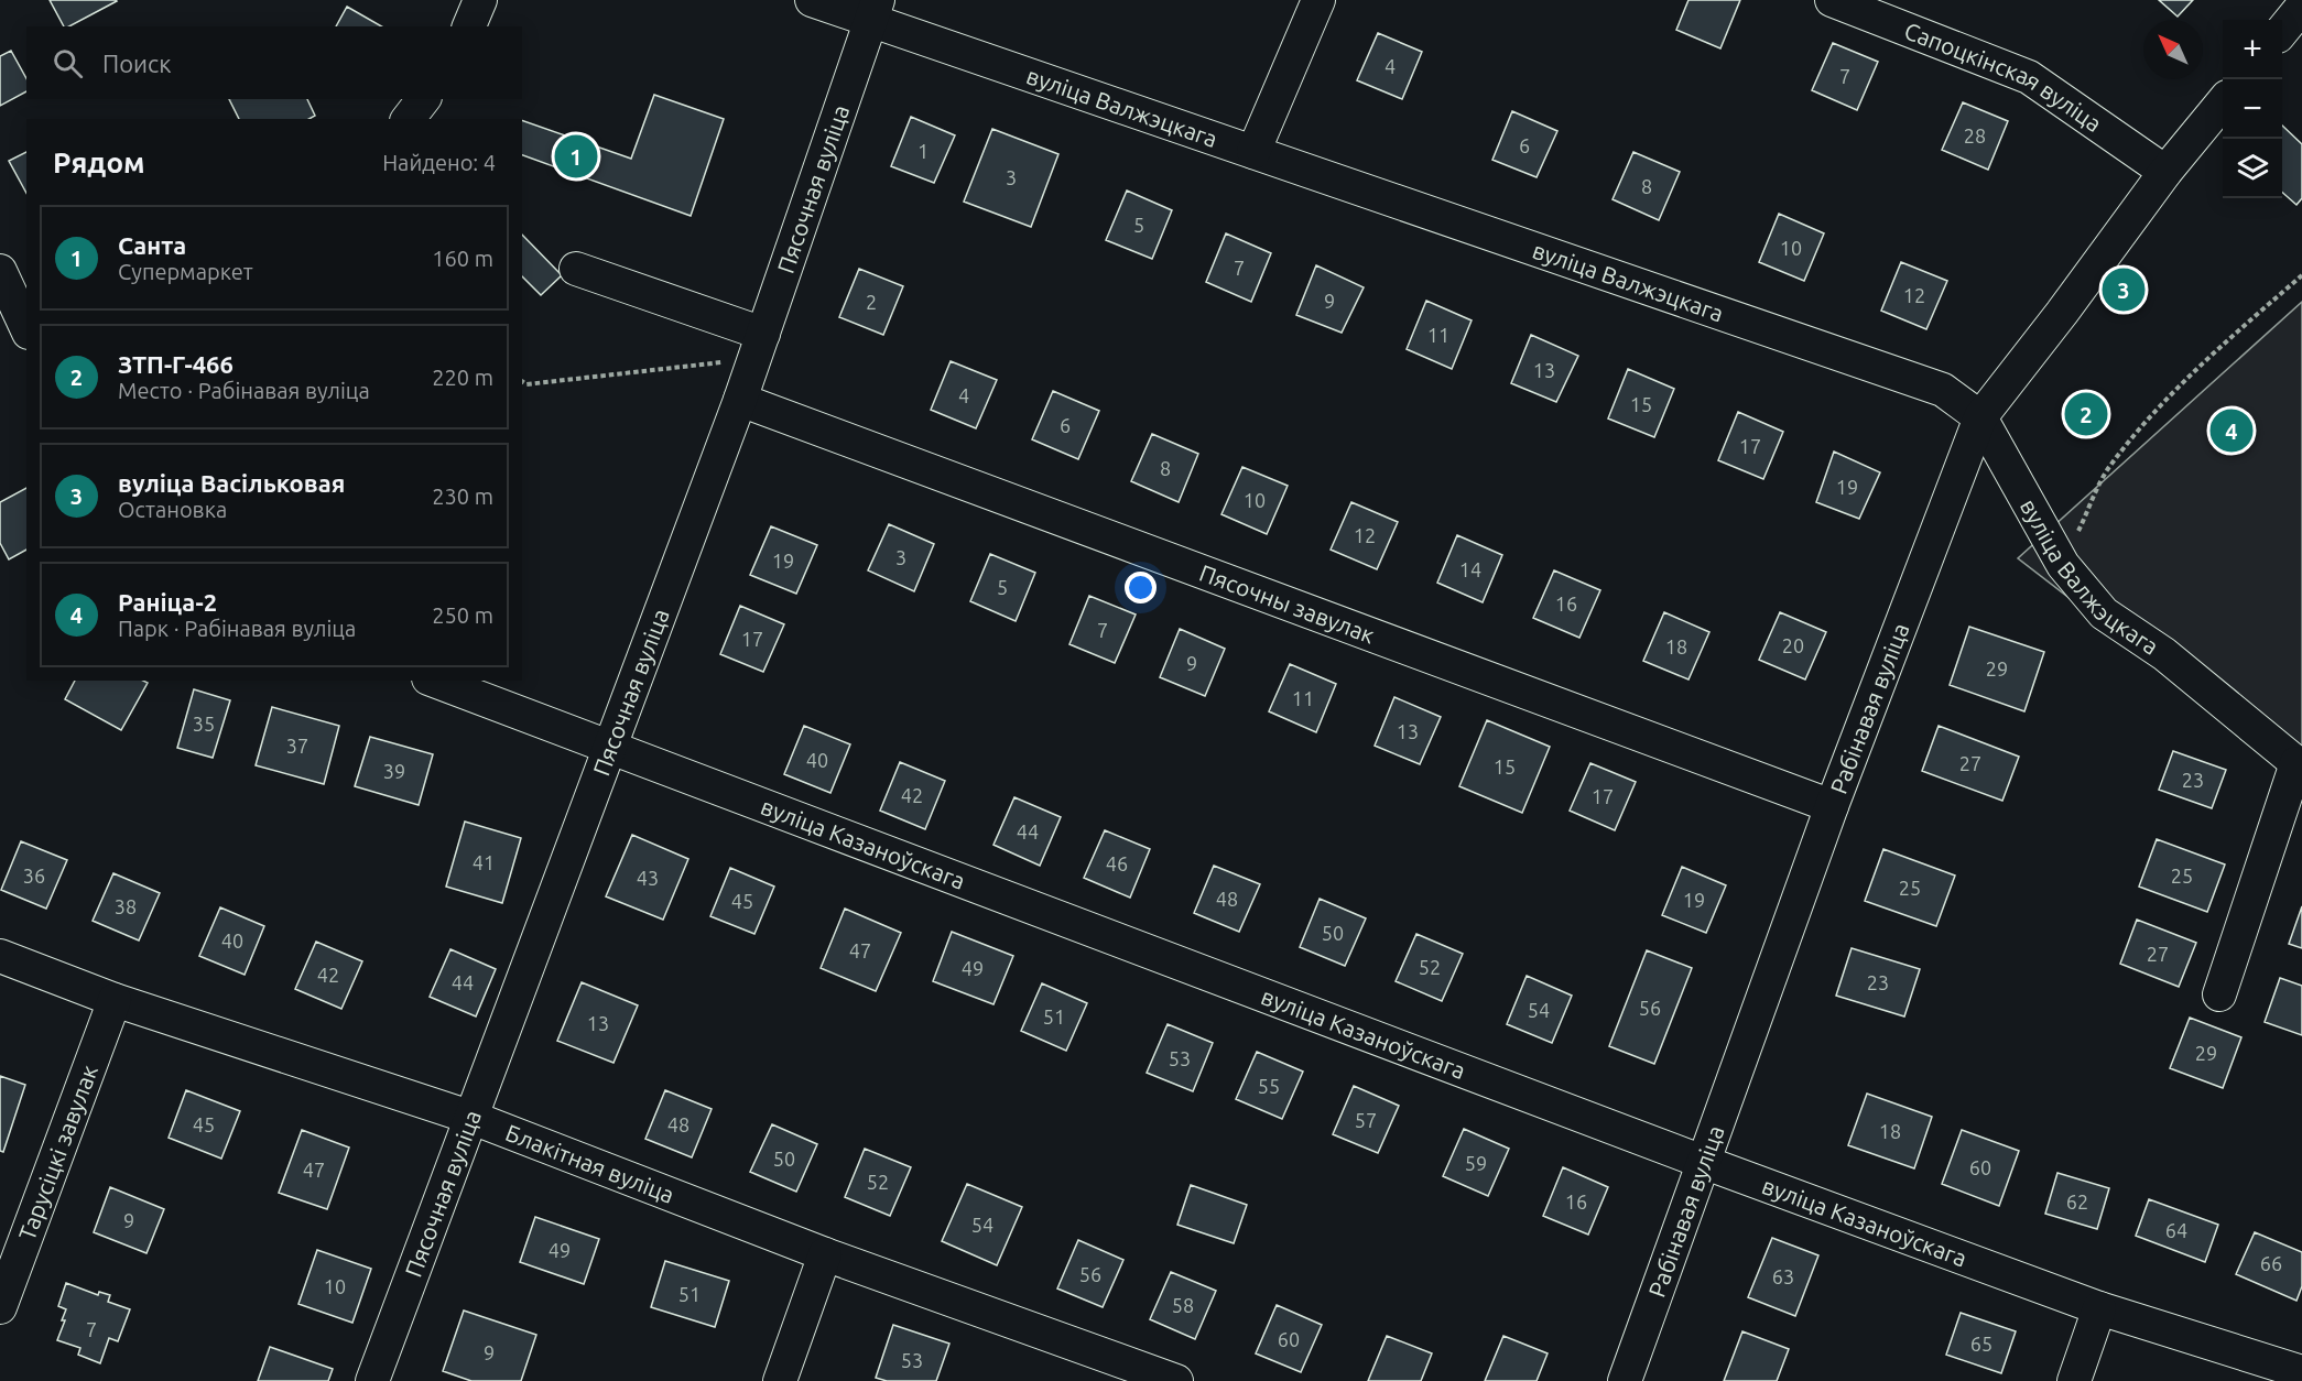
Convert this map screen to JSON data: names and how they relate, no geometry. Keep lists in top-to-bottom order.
{
  "streets": {
    "street": [
      "Сапоцкінская вуліца",
      "вуліца Валжэцкага",
      "Пясочная вуліца",
      "Пясочны завулак",
      "Рабінавая вуліца",
      "вуліца Казаноўскага",
      "Тарусіцкі завулак",
      "Блакітная вуліца"
    ]
  },
  "crossings": [
    ["Сапоцкінская вуліца", "Рабінавая вуліца"],
    ["вуліца Валжэцкага", "Пясочная вуліца"],
    ["вуліца Валжэцкага", "Рабінавая вуліца"],
    ["Пясочная вуліца", "Пясочны завулак"],
    ["Пясочная вуліца", "вуліца Казаноўскага"],
    ["Пясочная вуліца", "Блакітная вуліца"],
    ["Пясочны завулак", "Рабінавая вуліца"],
    ["Рабінавая вуліца", "вуліца Казаноўскага"],
    ["Тарусіцкі завулак", "Блакітная вуліца"]
  ],
  "house_numbers": [
    "4",
    "7",
    "28",
    "6",
    "1",
    "3",
    "8",
    "5",
    "10",
    "7",
    "12",
    "9",
    "2",
    "11",
    "13",
    "4",
    "15",
    "6",
    "17",
    "8",
    "19",
    "10",
    "12",
    "3",
    "19",
    "14",
    "5",
    "16",
    "7",
    "17",
    "20",
    "18",
    "9",
    "29",
    "11",
    "35",
    "13",
    "37",
    "40",
    "27",
    "15",
    "39",
    "23",
    "42",
    "17",
    "44",
    "41",
    "46",
    "36",
    "25",
    "43",
    "25",
    "48",
    "19",
    "45",
    "38",
    "50",
    "40",
    "47",
    "27",
    "52",
    "49",
    "42",
    "44",
    "23",
    "56",
    "54",
    "51",
    "13",
    "29",
    "53",
    "55",
    "57",
    "45",
    "48",
    "18",
    "50",
    "59",
    "60",
    "47",
    "52",
    "16",
    "62",
    "9",
    "54",
    "64",
    "49",
    "66",
    "56",
    "63",
    "10",
    "51",
    "58",
    "7",
    "60",
    "65",
    "9",
    "53"
  ],
  "north": "top left",
  "page": {
    "map_buttons": ["+", "−"],
    "search": "Поиск",
    "heading": ["Рядом", "Найдено: 4"],
    "pins": [
      "1",
      "3",
      "2",
      "4"
    ],
    "list": [
      {
        "mark": "1",
        "name": "Санта",
        "note": "Супермаркет",
        "value": "160 m"
      },
      {
        "mark": "2",
        "name": "ЗТП-Г-466",
        "note": "Место · Рабінавая вуліца",
        "value": "220 m"
      },
      {
        "mark": "3",
        "name": "вуліца Васільковая",
        "note": "Остановка",
        "value": "230 m"
      },
      {
        "mark": "4",
        "name": "Раніца-2",
        "note": "Парк · Рабінавая вуліца",
        "value": "250 m"
      }
    ]
  }
}
